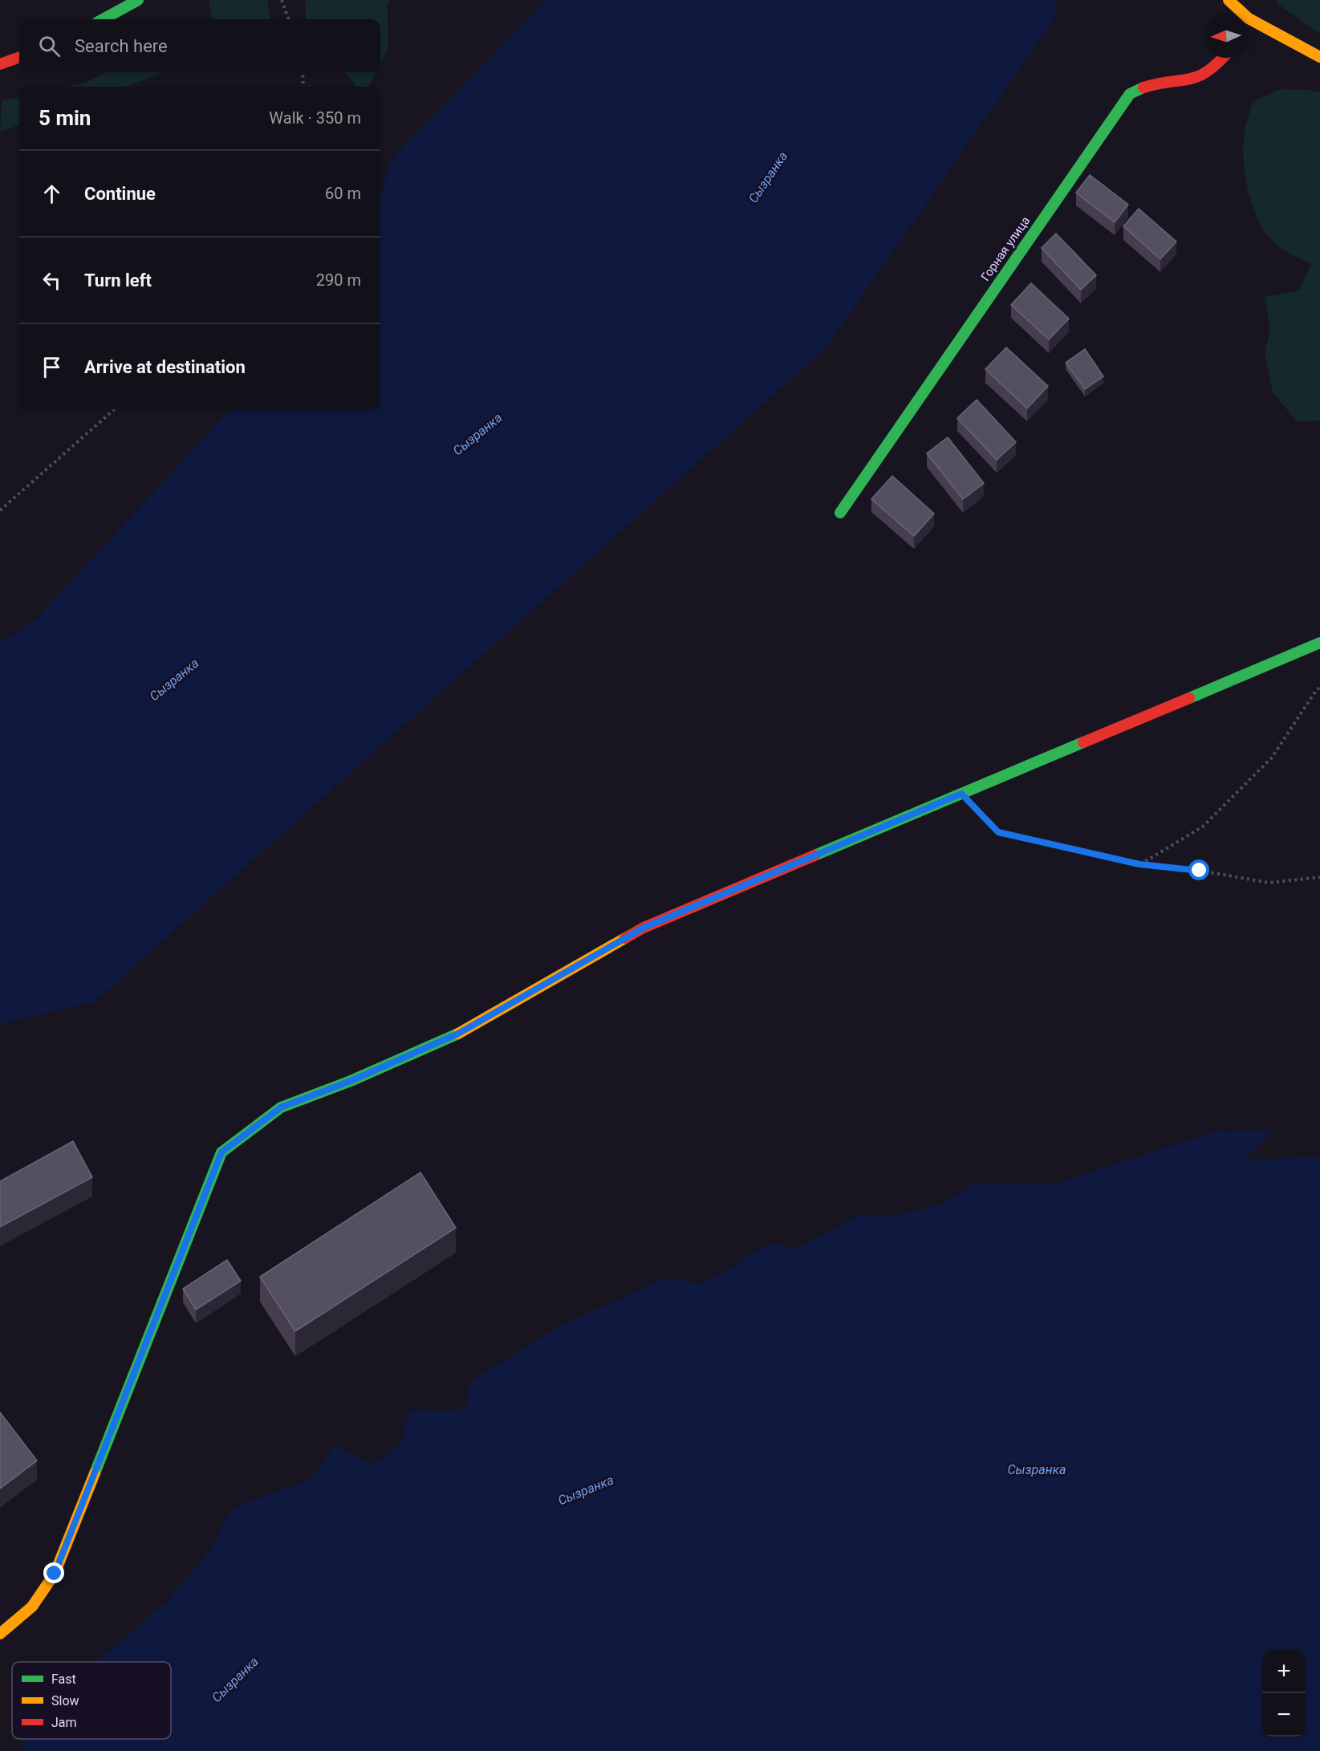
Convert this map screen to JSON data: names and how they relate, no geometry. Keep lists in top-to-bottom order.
{
  "streets": {
    "street": ["Горная улица"]
  },
  "water": ["Сызранка"],
  "legend": ["Fast", "Slow", "Jam"],
  "north": "left",
  "page": {
    "search": "Search here",
    "heading": ["5 min", "Walk · 350 m"],
    "list": [
      ["Continue", "60 m"],
      ["Turn left", "290 m"],
      "Arrive at destination"
    ],
    "map_buttons": ["+", "−"]
  }
}
